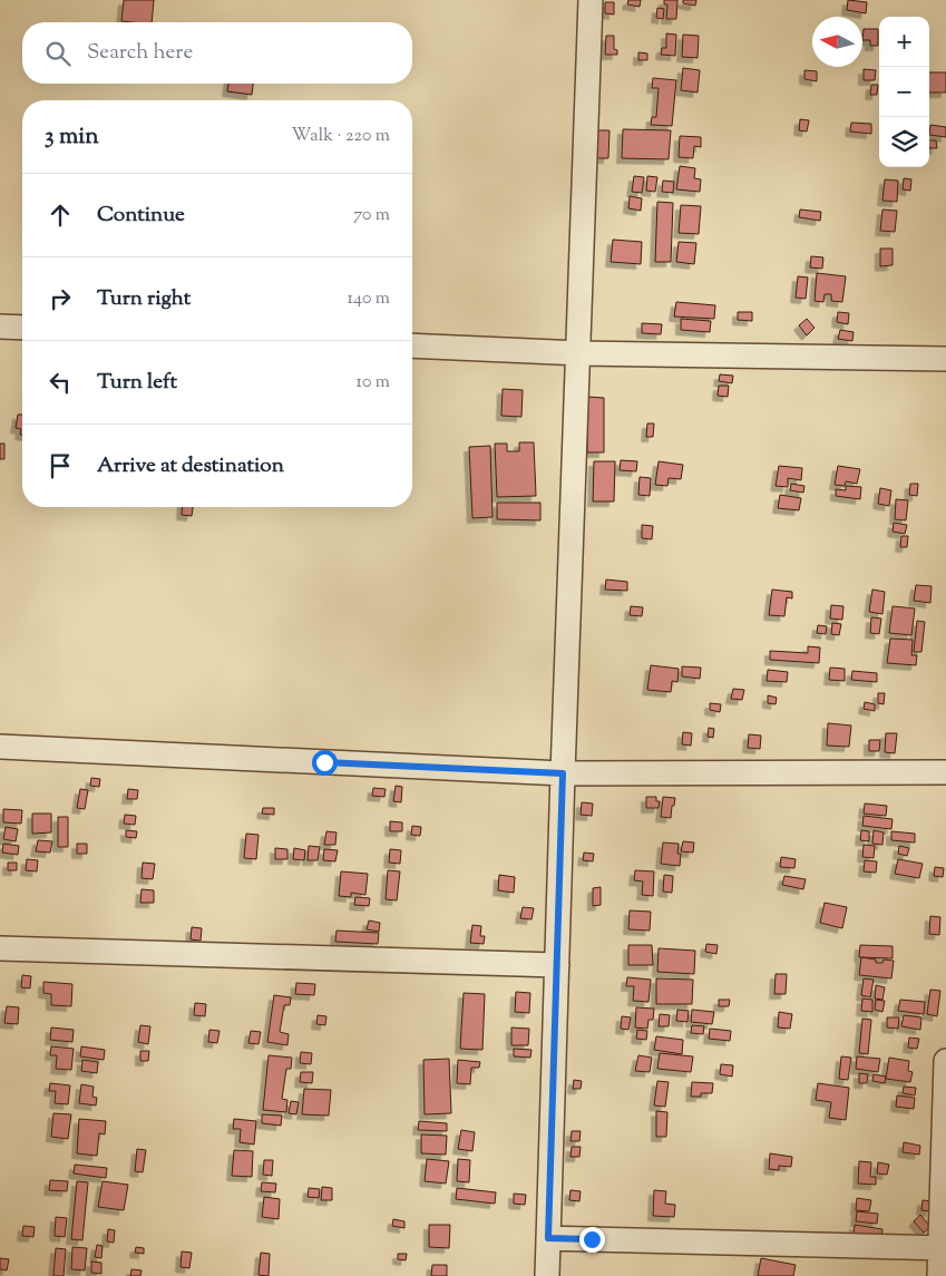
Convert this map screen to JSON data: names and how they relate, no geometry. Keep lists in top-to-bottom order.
{
  "north": "left",
  "page": {
    "map_buttons": ["+", "−"],
    "search": "Search here",
    "heading": ["3 min", "Walk · 220 m"],
    "list": [
      ["Continue", "70 m"],
      ["Turn right", "140 m"],
      ["Turn left", "10 m"],
      "Arrive at destination"
    ]
  }
}
